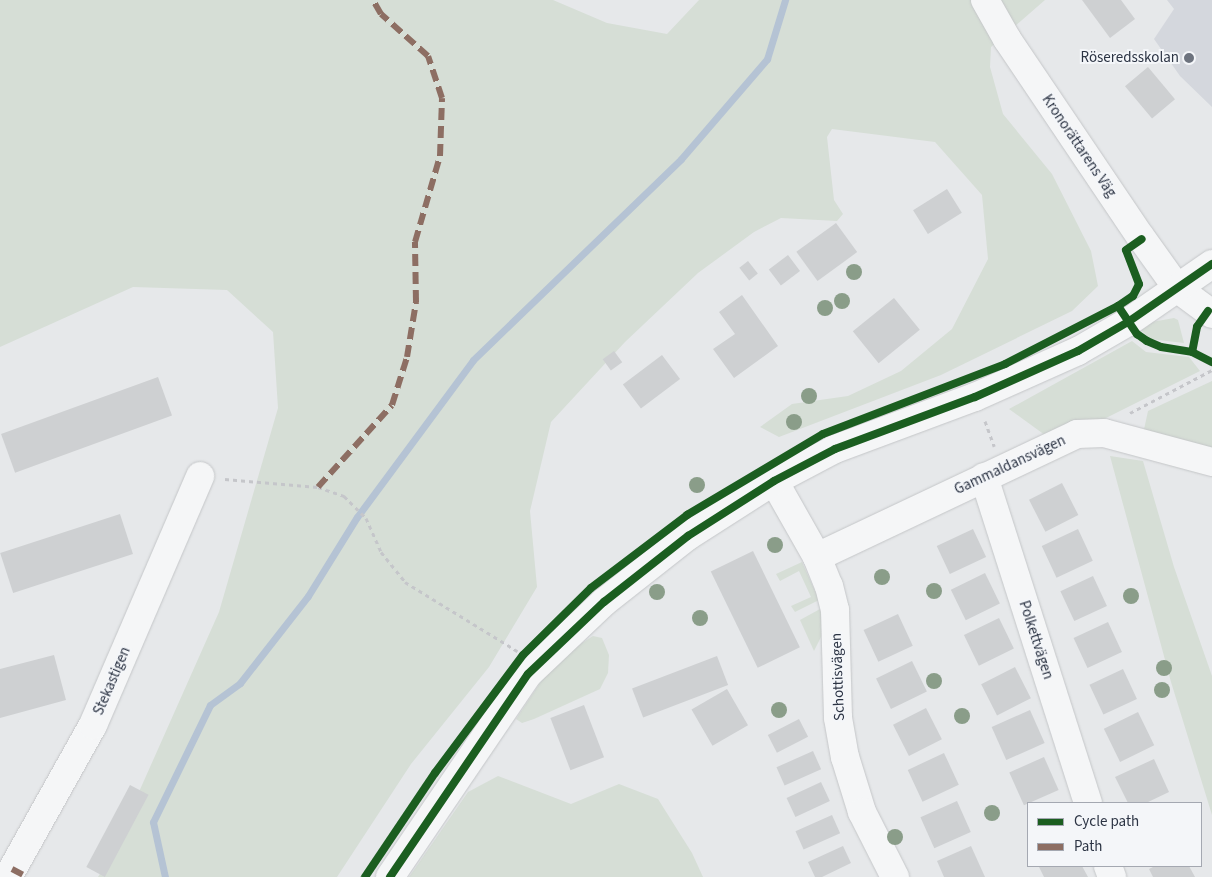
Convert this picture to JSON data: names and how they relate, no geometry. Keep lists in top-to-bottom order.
{
  "streets": {
    "street": [
      "Kronorättarens Väg",
      "Gammaldansvägen",
      "Polkettvägen",
      "Schottisvägen",
      "Stekastigen"
    ]
  },
  "crossings": [
    ["Gammaldansvägen", "Polkettvägen"],
    ["Gammaldansvägen", "Schottisvägen"]
  ],
  "places": ["Röseredsskolan"],
  "legend": ["Cycle path", "Path"]
}
